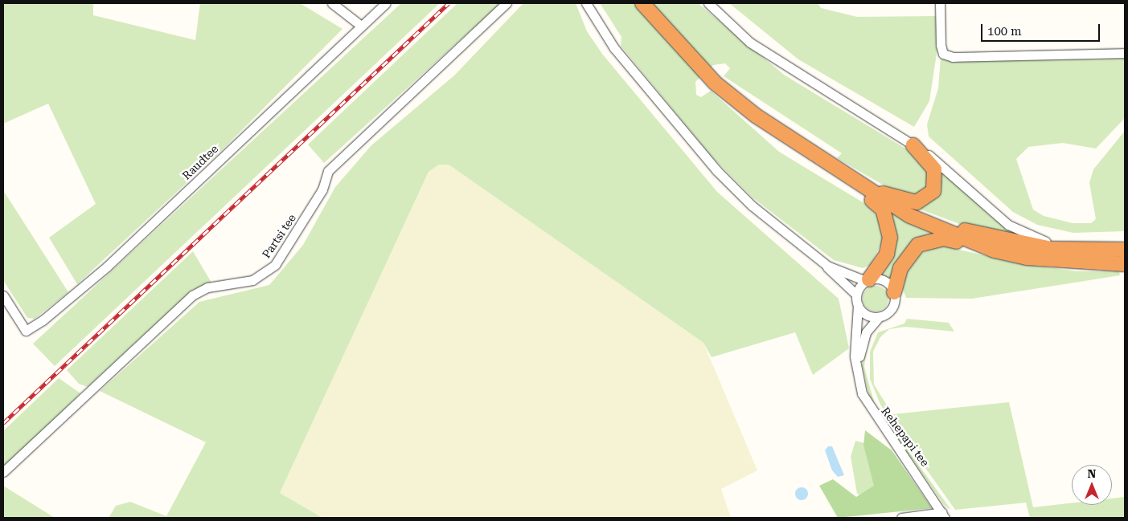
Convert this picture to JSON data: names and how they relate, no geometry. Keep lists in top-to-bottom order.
{
  "streets": {
    "street": ["Raudtee", "Partsi tee", "Rehepapi tee"]
  },
  "scale_bar": "100 m",
  "north": "top"
}
